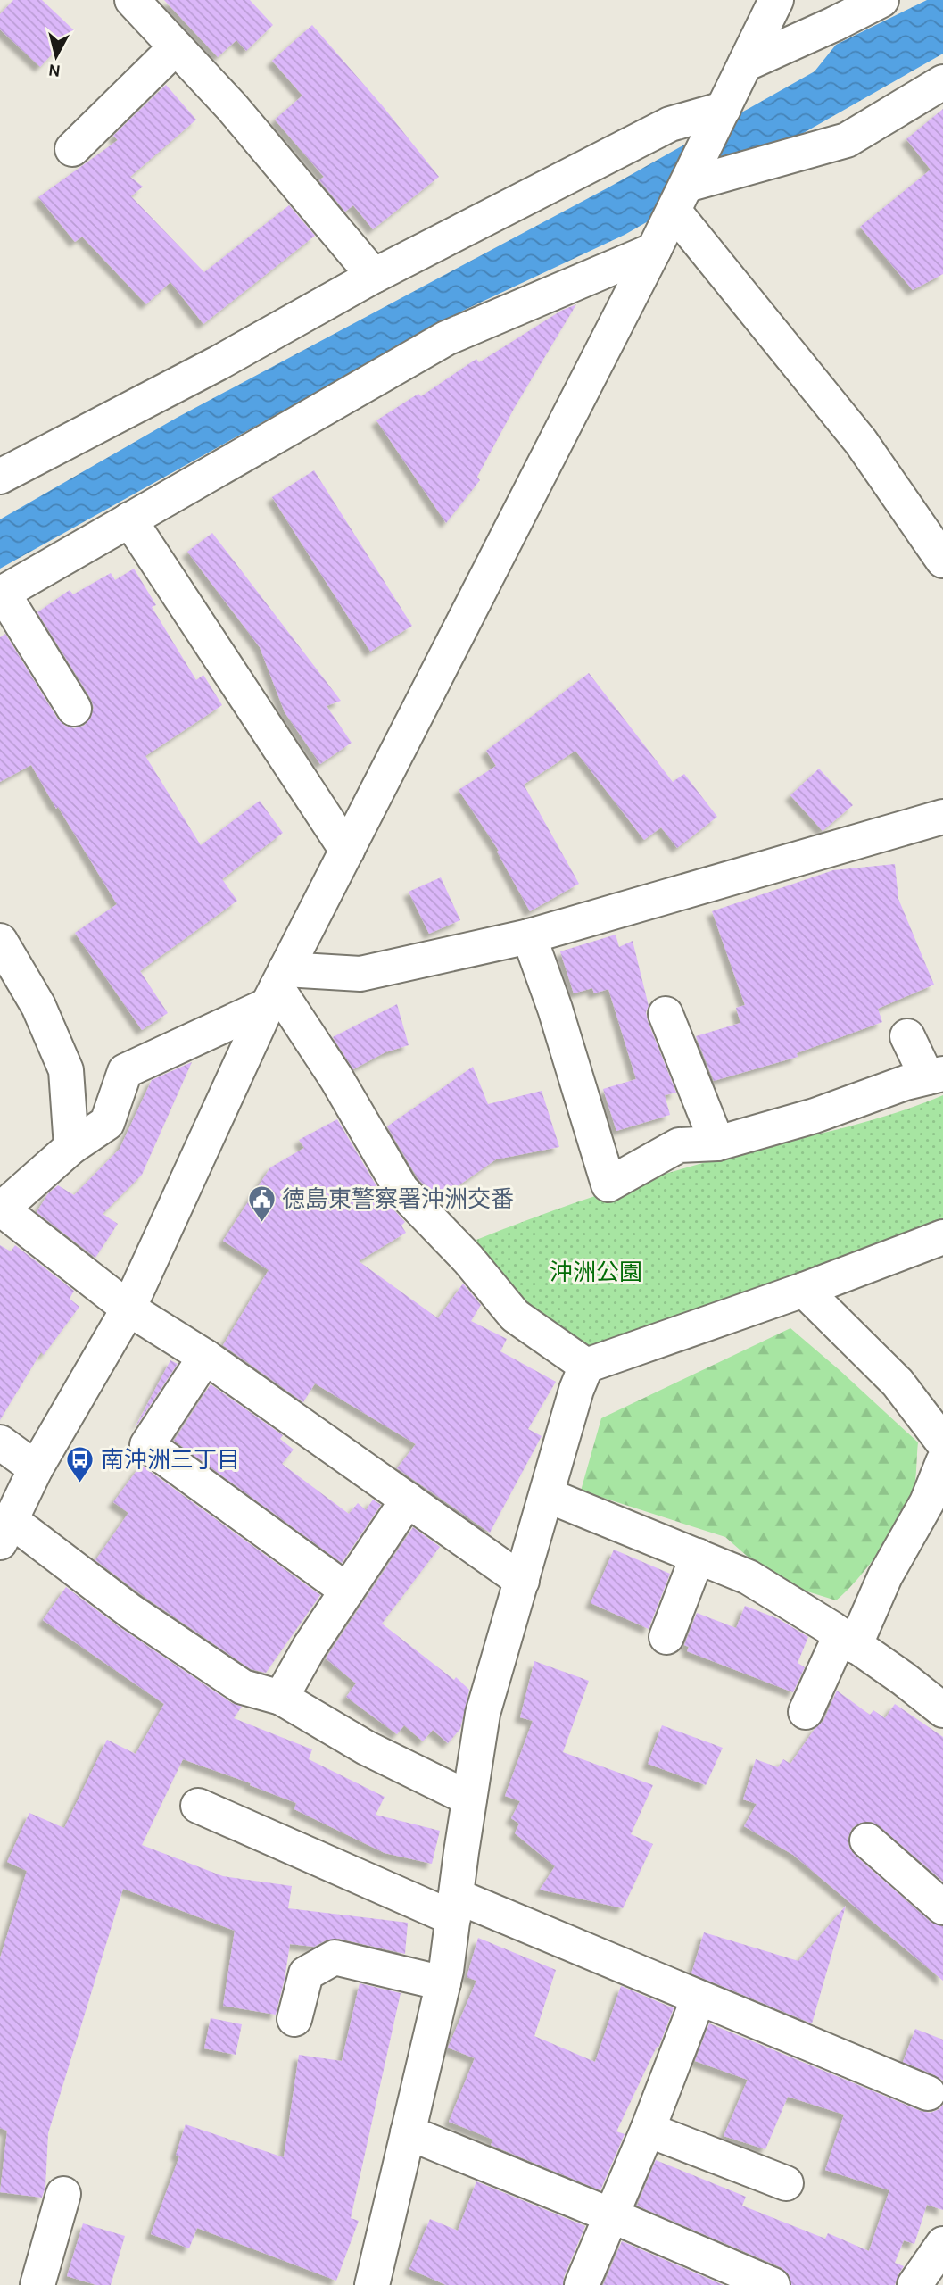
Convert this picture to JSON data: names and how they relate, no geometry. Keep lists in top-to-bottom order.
{
  "parks": ["沖洲公園"],
  "places": {
    "public building": ["徳島東警察署沖洲交番"],
    "bus stop": ["南沖洲三丁目"]
  },
  "north": "bottom"
}
